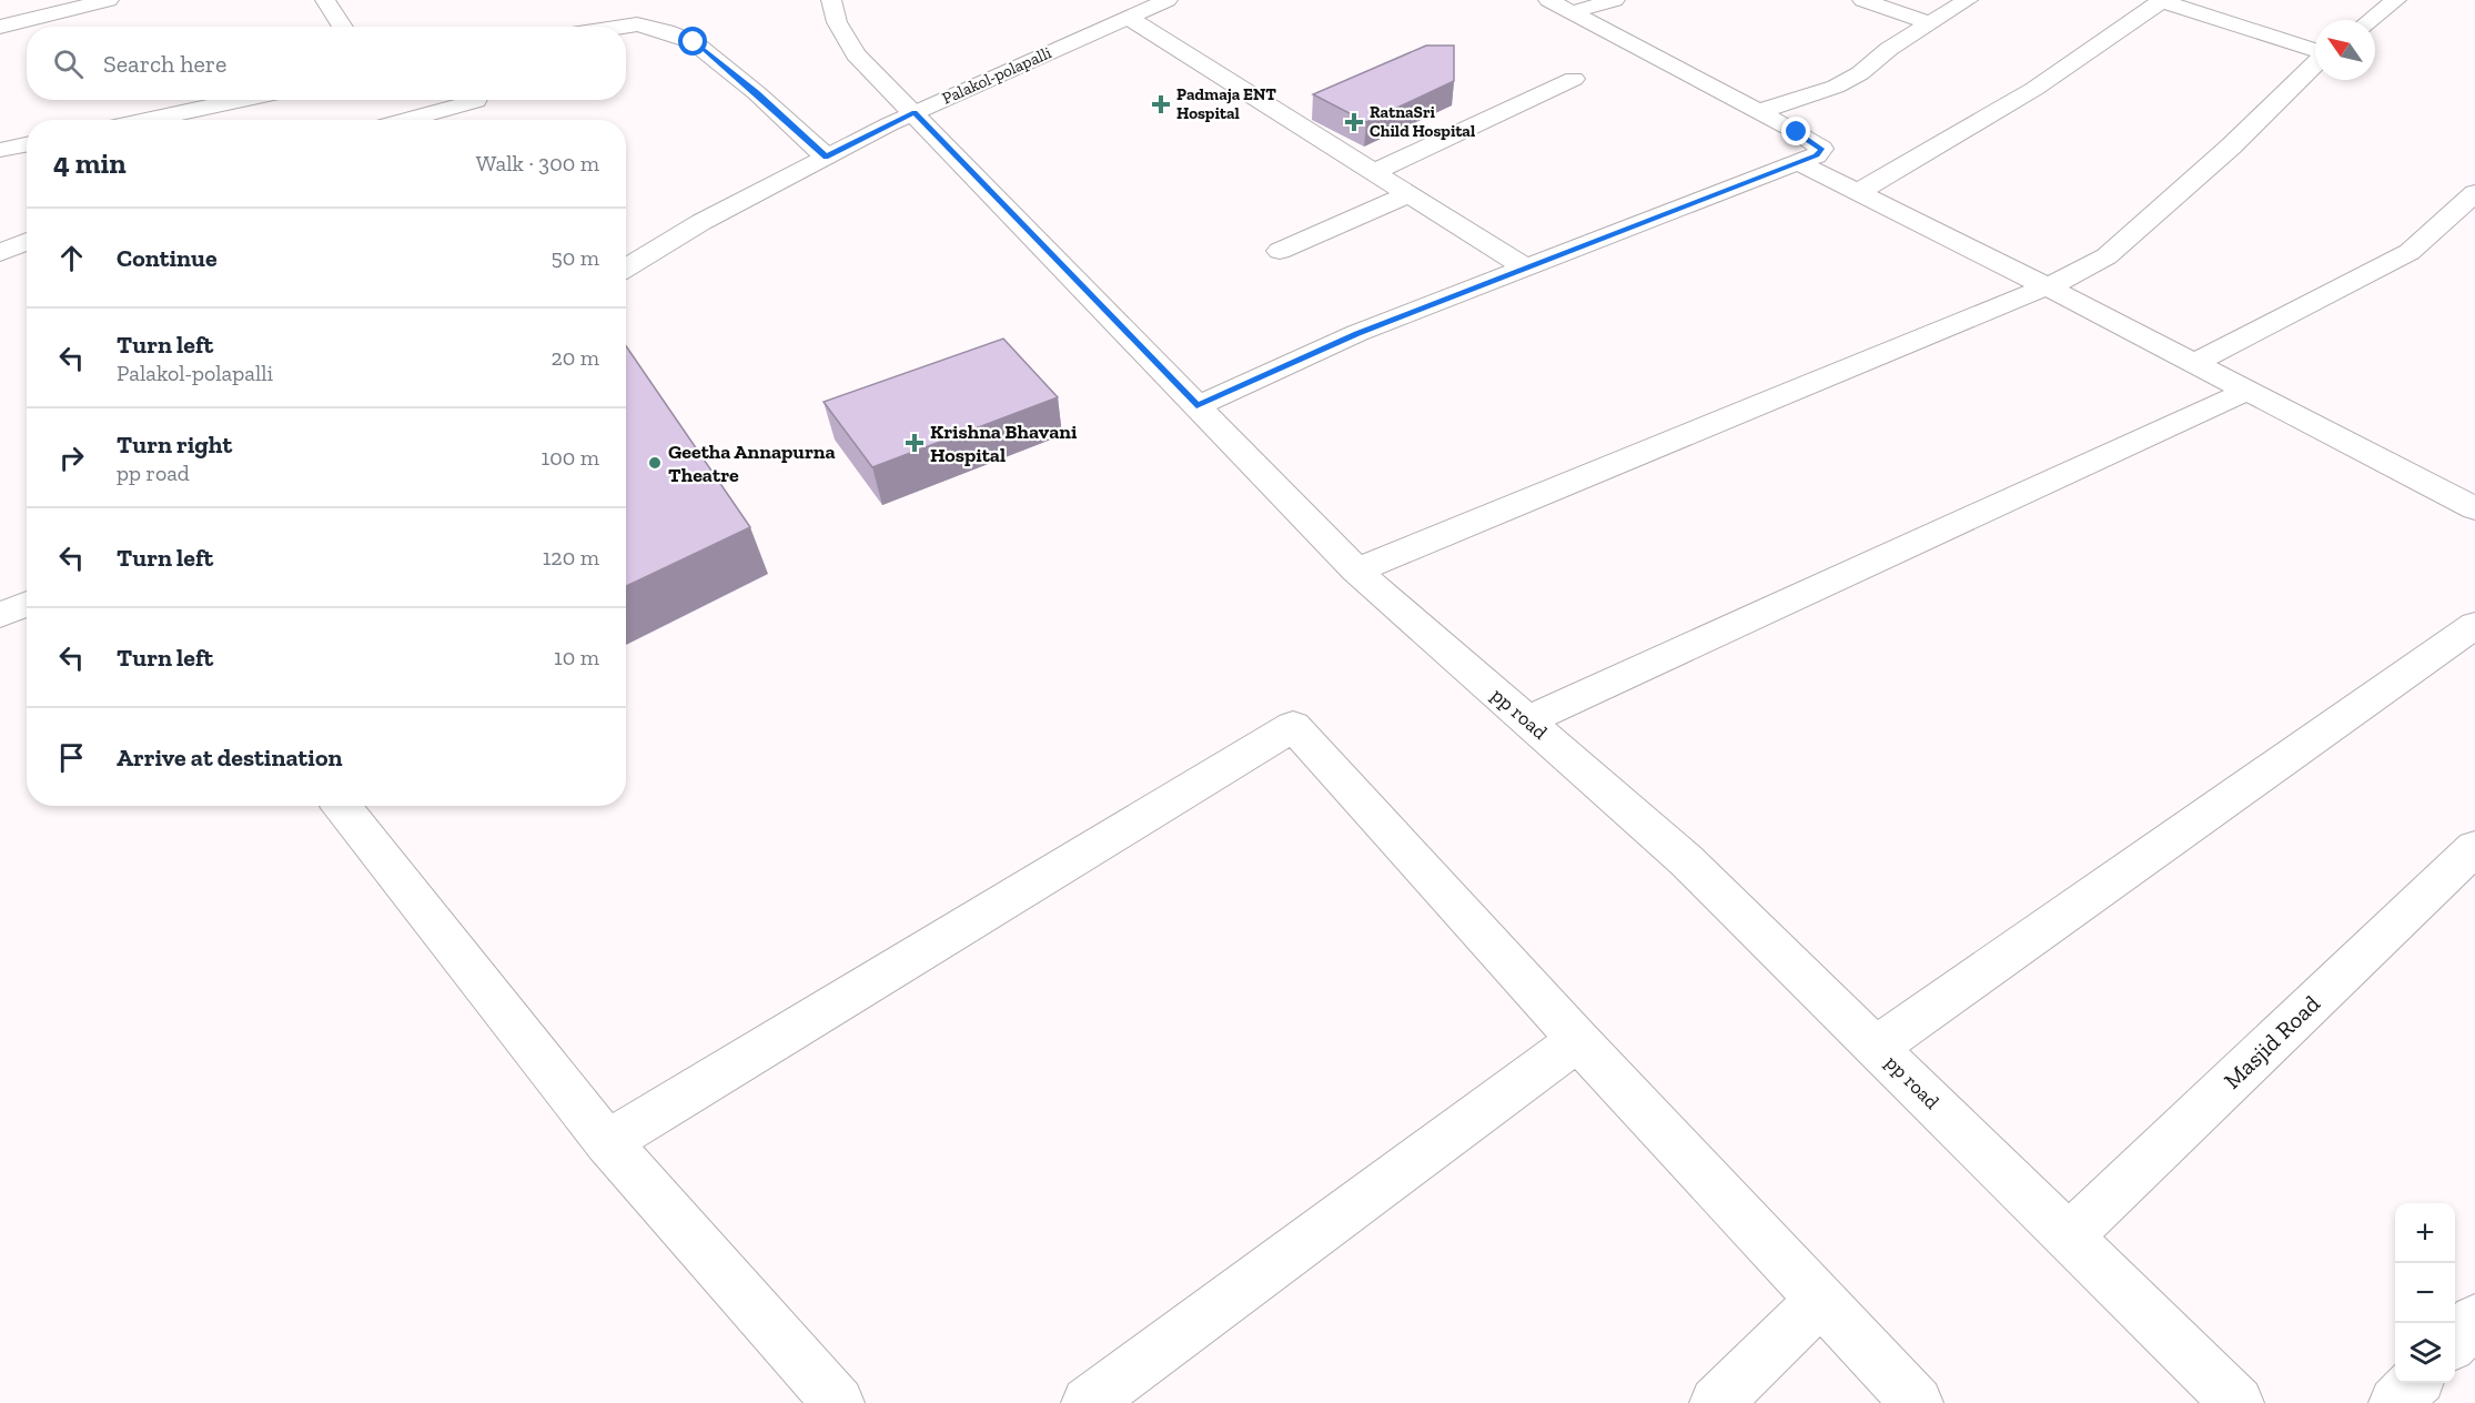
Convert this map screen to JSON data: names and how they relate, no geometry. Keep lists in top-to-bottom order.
{
  "streets": {
    "street": ["Palakol-polapalli", "pp road", "Masjid Road"]
  },
  "crossings": [
    ["Palakol-polapalli", "pp road"],
    ["pp road", "Masjid Road"]
  ],
  "places": {
    "health": ["Padmaja ENT Hospital", "RatnaSri Child Hospital", "Krishna Bhavani Hospital"],
    "other": ["Geetha Annapurna Theatre"]
  },
  "north": "top left",
  "page": {
    "search": "Search here",
    "heading": ["4 min", "Walk · 300 m"],
    "list": [
      ["Continue", "50 m"],
      ["Turn left", "Palakol-polapalli", "20 m"],
      ["Turn right", "pp road", "100 m"],
      ["Turn left", "120 m"],
      ["Turn left", "10 m"],
      "Arrive at destination"
    ],
    "map_buttons": ["+", "−"]
  }
}
